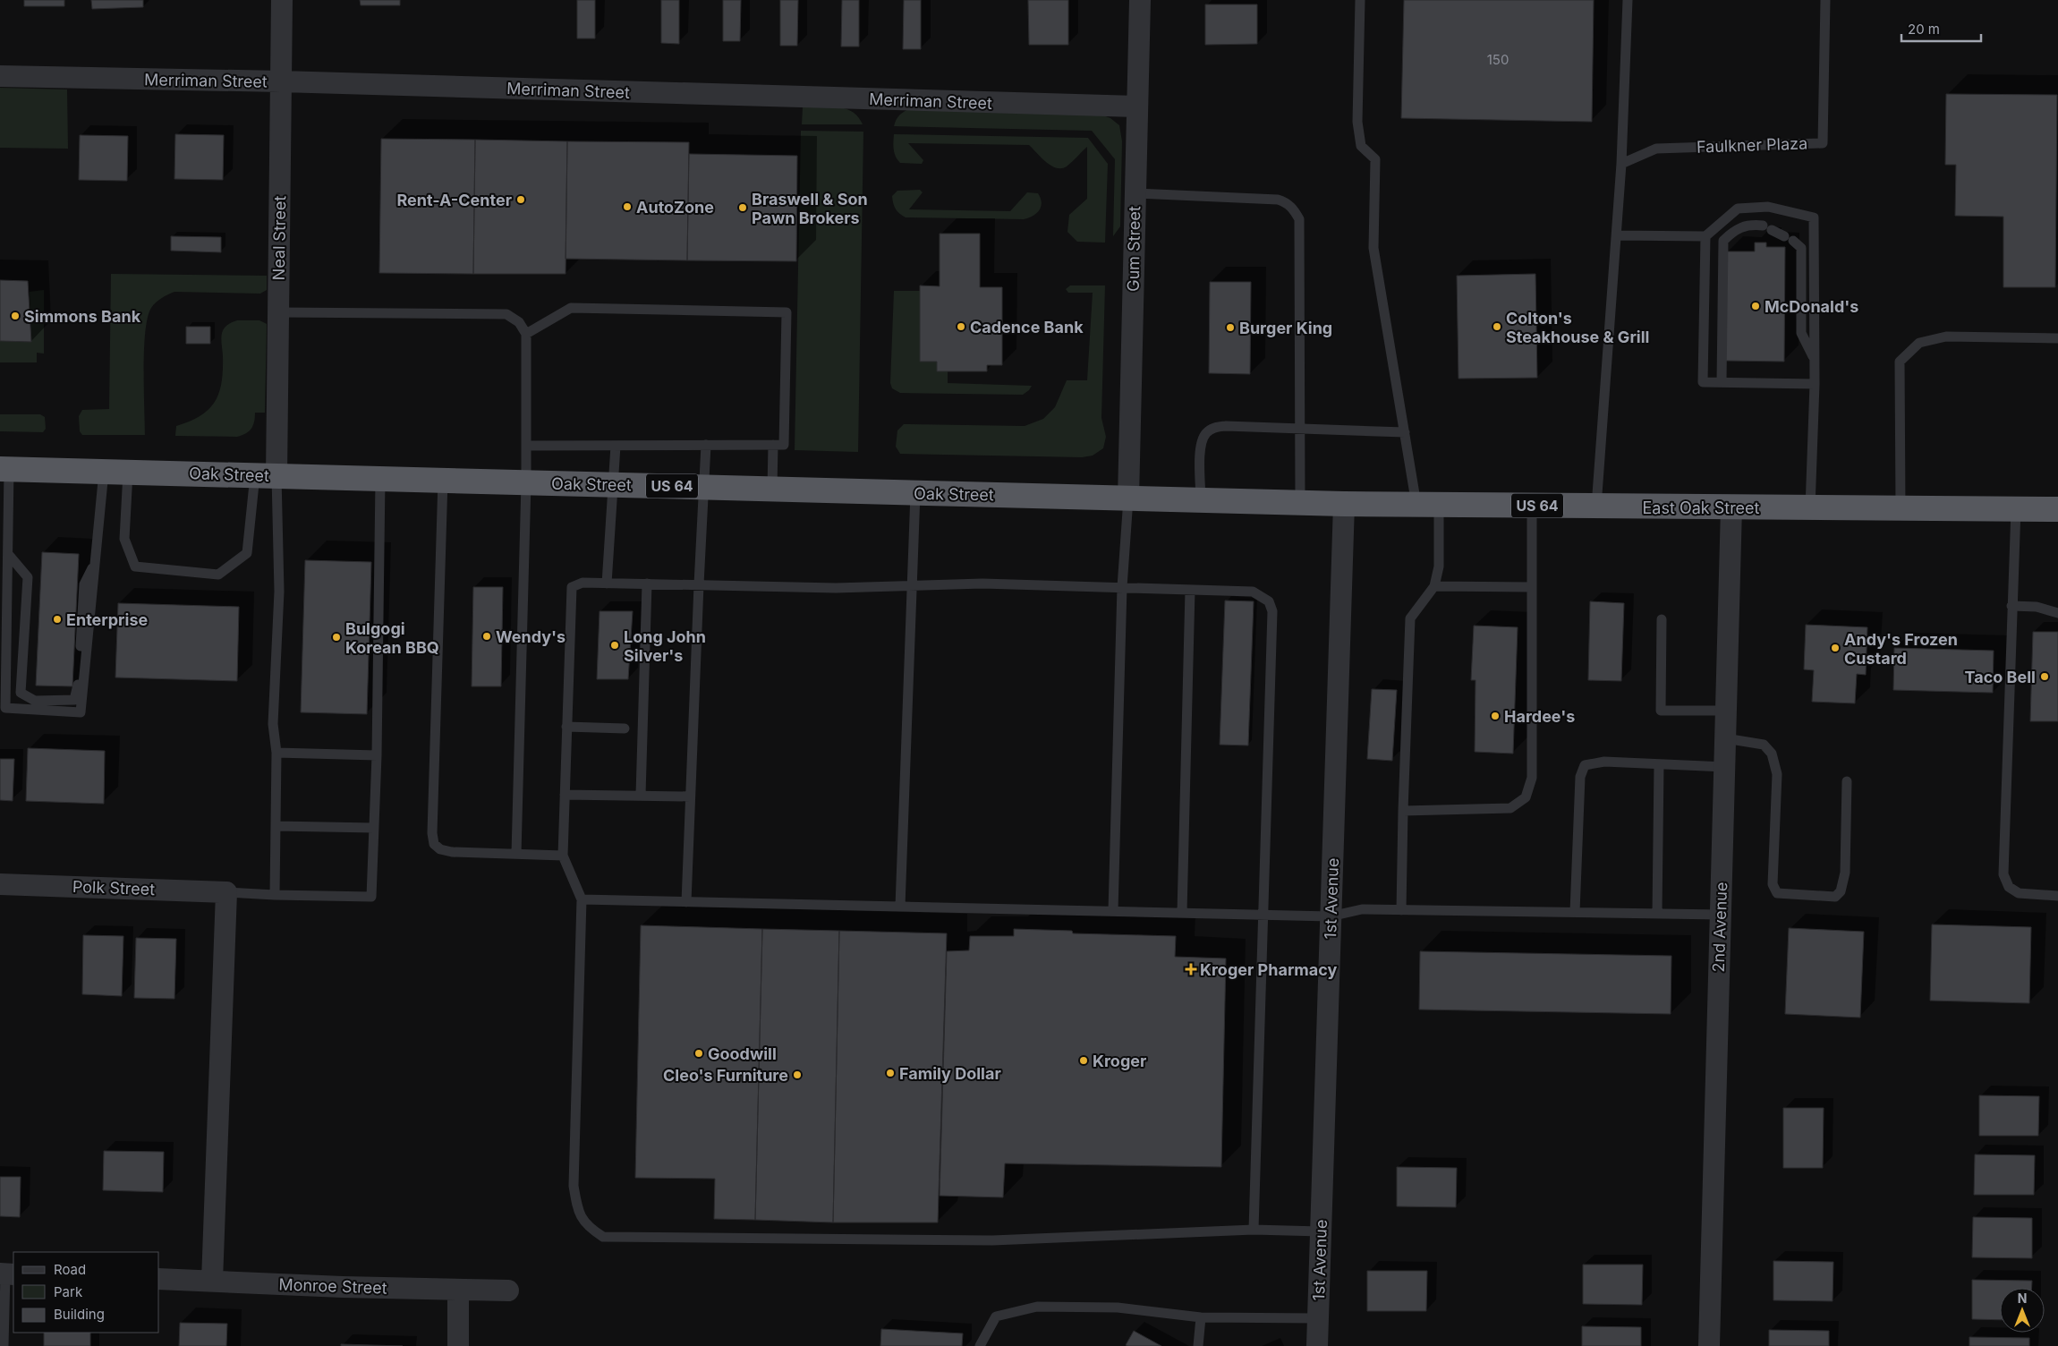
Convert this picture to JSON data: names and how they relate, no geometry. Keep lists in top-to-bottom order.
{
  "streets": {
    "highway": ["Oak Street", "US 64", "East Oak Street"],
    "street": [
      "Merriman Street",
      "Neal Street",
      "Gum Street",
      "Polk Street",
      "1st Avenue",
      "2nd Avenue",
      "Monroe Street"
    ],
    "lane": ["Faulkner Plaza"]
  },
  "crossings": [
    ["Merriman Street", "Neal Street"],
    ["Merriman Street", "Gum Street"],
    ["Neal Street", "Oak Street"],
    ["Gum Street", "Oak Street"],
    ["Oak Street", "East Oak Street"],
    ["Oak Street", "1st Avenue"],
    ["East Oak Street", "1st Avenue"],
    ["East Oak Street", "2nd Avenue"]
  ],
  "places": {
    "other": [
      "Rent-A-Center",
      "AutoZone",
      "Braswell & Son Pawn Brokers",
      "McDonald's",
      "Simmons Bank",
      "Cadence Bank",
      "Colton's Steakhouse & Grill",
      "Burger King",
      "Enterprise",
      "Wendy's",
      "Bulgogi Korean BBQ",
      "Long John Silver's",
      "Andy's Frozen Custard",
      "Taco Bell",
      "Hardee's",
      "Goodwill",
      "Kroger",
      "Family Dollar",
      "Cleo's Furniture"
    ],
    "health": ["Kroger Pharmacy"]
  },
  "house_numbers": ["150"],
  "legend": ["Road", "Park", "Building"],
  "scale_bar": "20 m",
  "north": "top"
}
